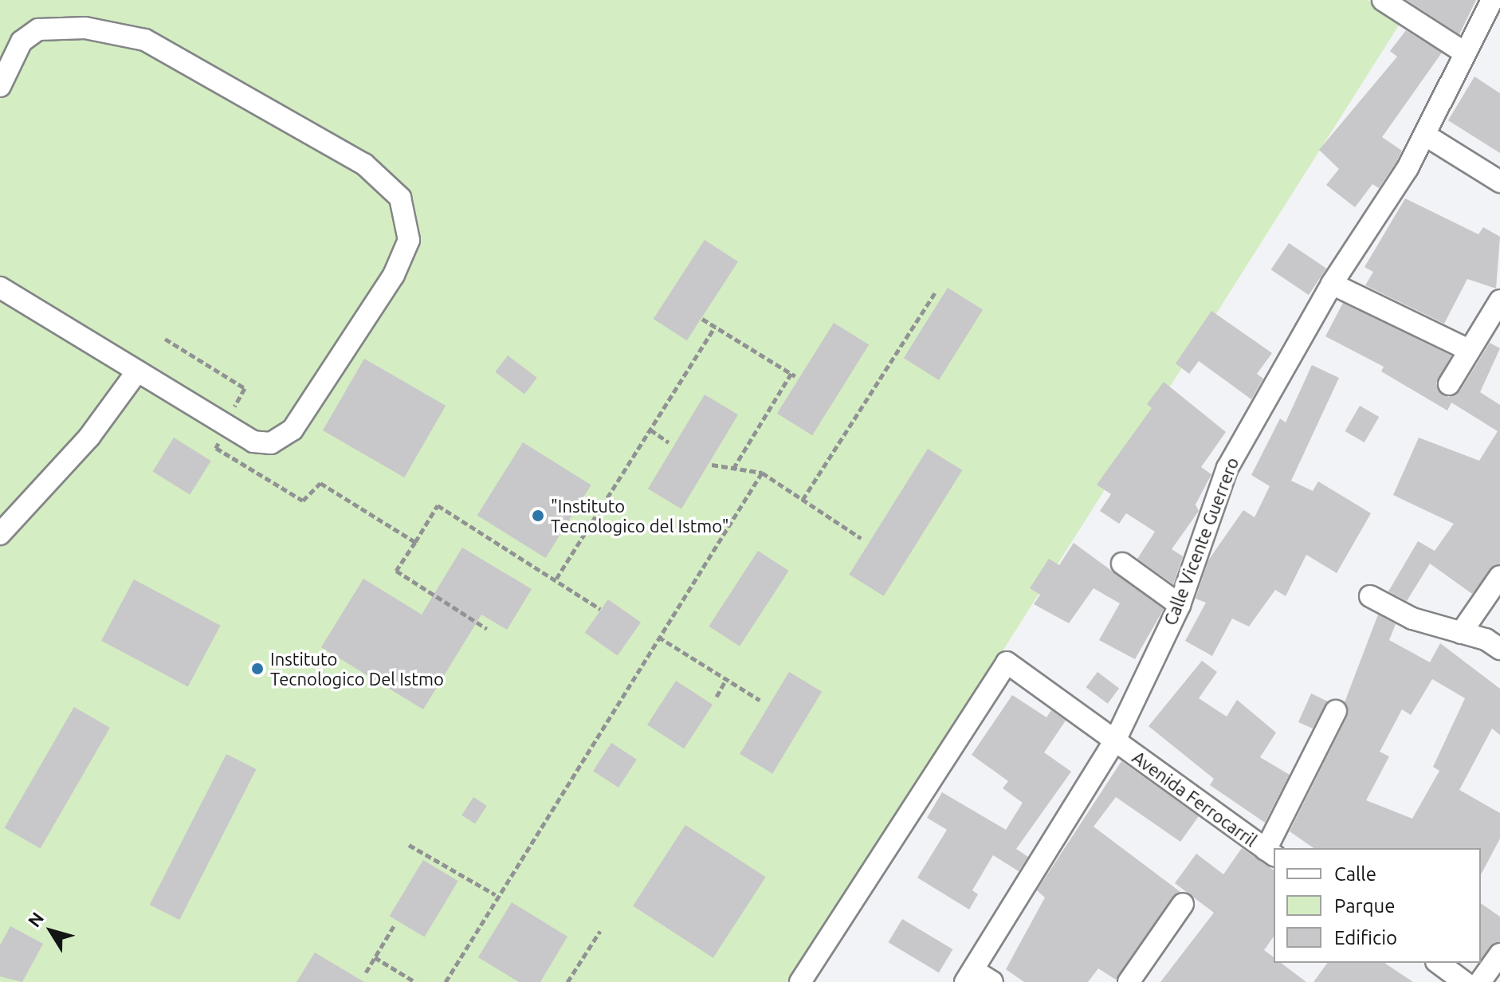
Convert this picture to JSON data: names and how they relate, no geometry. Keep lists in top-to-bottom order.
{
  "streets": {
    "street": ["Calle Vicente Guerrero", "Avenida Ferrocarril"]
  },
  "crossings": [
    ["Calle Vicente Guerrero", "Avenida Ferrocarril"]
  ],
  "places": ["\"Instituto Tecnologico del Istmo\"", "Instituto Tecnologico Del Istmo"],
  "legend": ["Calle", "Parque", "Edificio"],
  "north": "top left"
}
